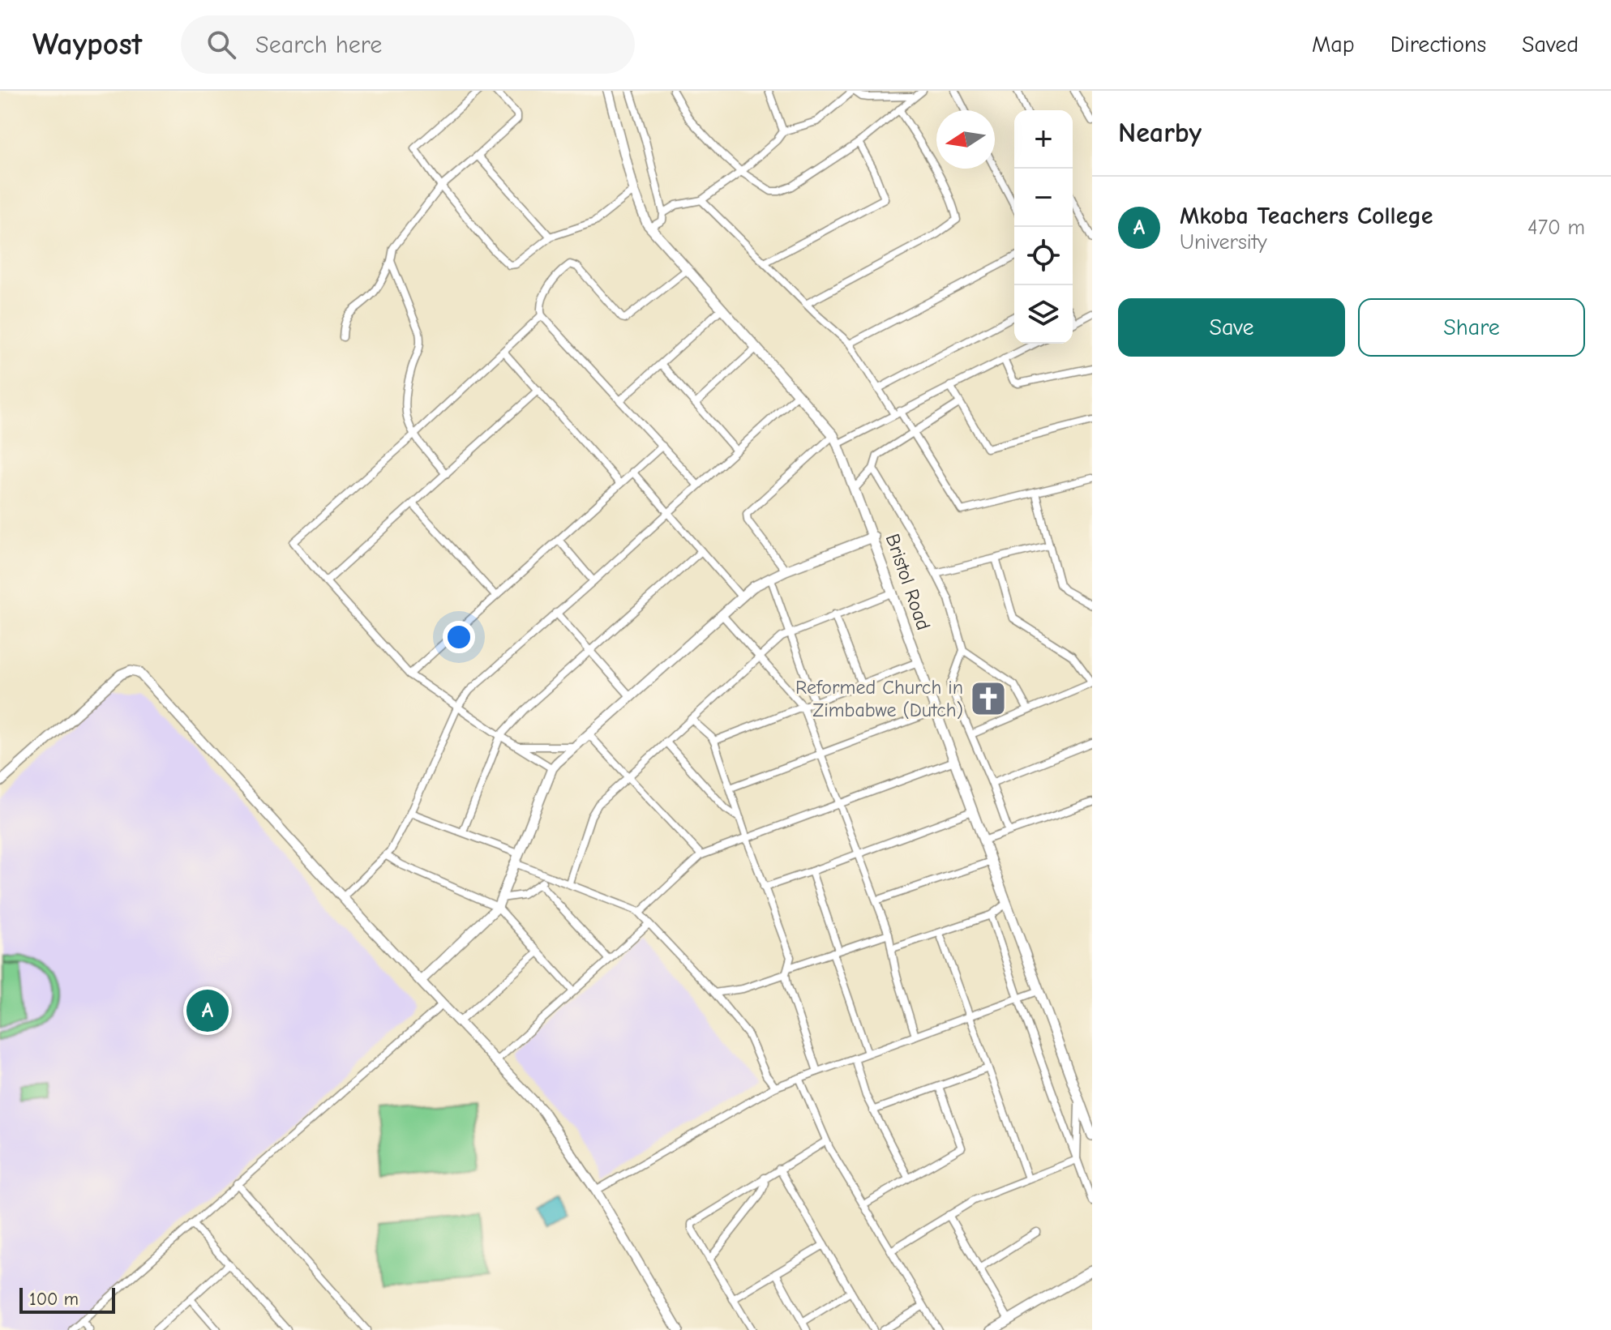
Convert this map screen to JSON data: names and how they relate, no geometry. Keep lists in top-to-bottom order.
{
  "streets": {
    "street": ["Bristol Road"]
  },
  "places": {
    "church": ["Reformed Church in Zimbabwe (Dutch)"]
  },
  "scale_bar": "100 m",
  "north": "left",
  "page": {
    "header": "Waypost",
    "search": "Search here",
    "nav": ["Map", "Directions", "Saved"],
    "heading": "Nearby",
    "map_buttons": ["+", "−"],
    "list": [
      {
        "mark": "A",
        "name": "Mkoba Teachers College",
        "note": "University",
        "value": "470 m"
      }
    ],
    "buttons": ["Save", "Share"],
    "pins": "A",
    "scale": "100 m"
  }
}
